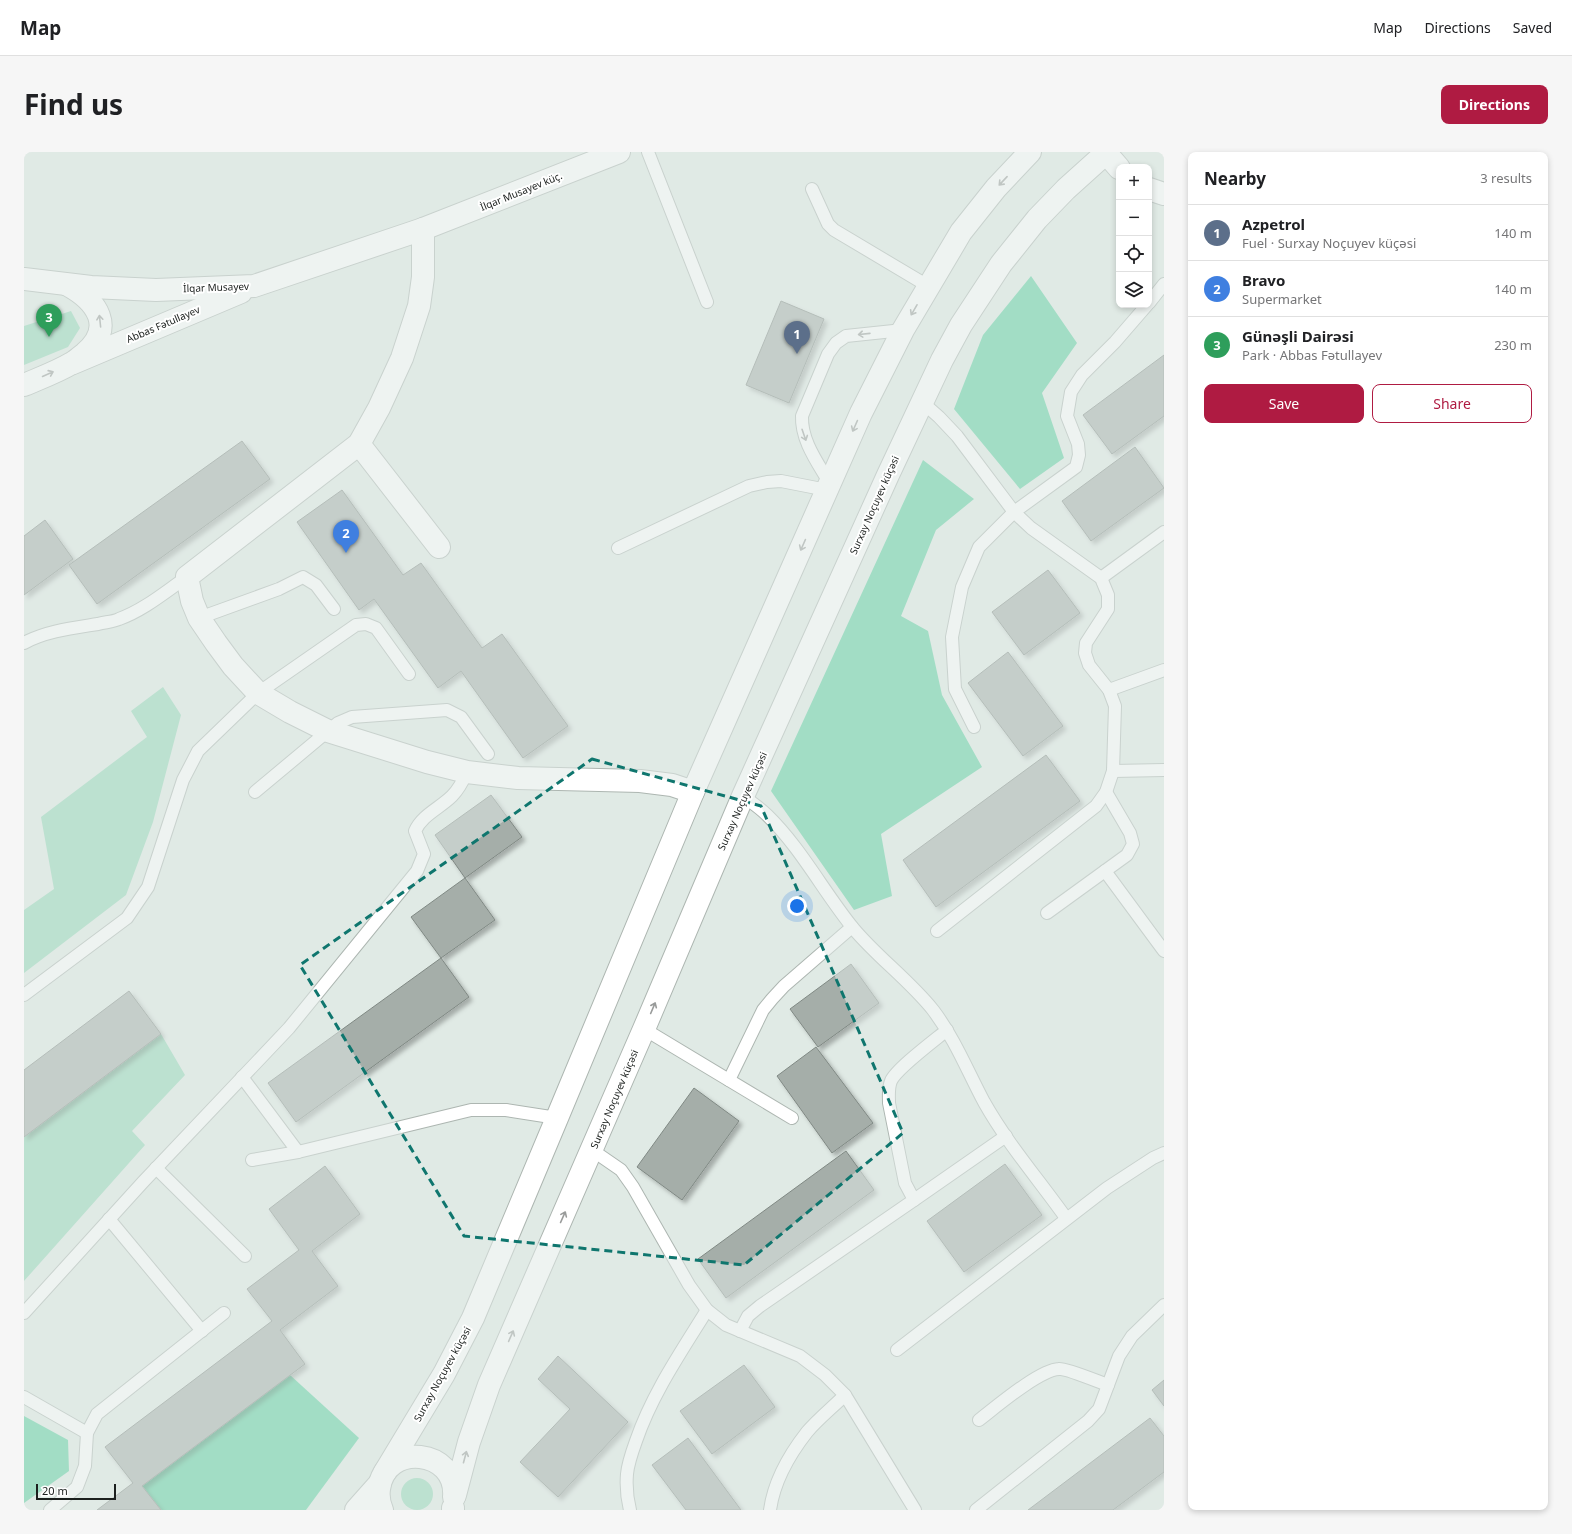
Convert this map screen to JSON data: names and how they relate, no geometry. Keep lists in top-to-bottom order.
{
  "streets": {
    "street": [
      "İlqar Musayev küç.",
      "İlqar Musayev",
      "Abbas Fətullayev",
      "Surxay Noçuyev küçəsi"
    ]
  },
  "crossings": [
    ["İlqar Musayev küç.", "İlqar Musayev"],
    ["İlqar Musayev", "Abbas Fətullayev"]
  ],
  "scale_bar": "20 m",
  "page": {
    "header": "Map",
    "nav": ["Map", "Directions", "Saved"],
    "title": "Find us",
    "buttons": [
      "Directions",
      ["Save", "Share"]
    ],
    "heading": ["Nearby", "3 results"],
    "map_buttons": ["+", "−"],
    "list": [
      {
        "mark": "1",
        "name": "Azpetrol",
        "note": "Fuel · Surxay Noçuyev küçəsi",
        "value": "140 m"
      },
      {
        "mark": "2",
        "name": "Bravo",
        "note": "Supermarket",
        "value": "140 m"
      },
      {
        "mark": "3",
        "name": "Günəşli Dairəsi",
        "note": "Park · Abbas Fətullayev",
        "value": "230 m"
      }
    ],
    "pins": ["3", "1", "2"],
    "scale": "20 m"
  }
}
